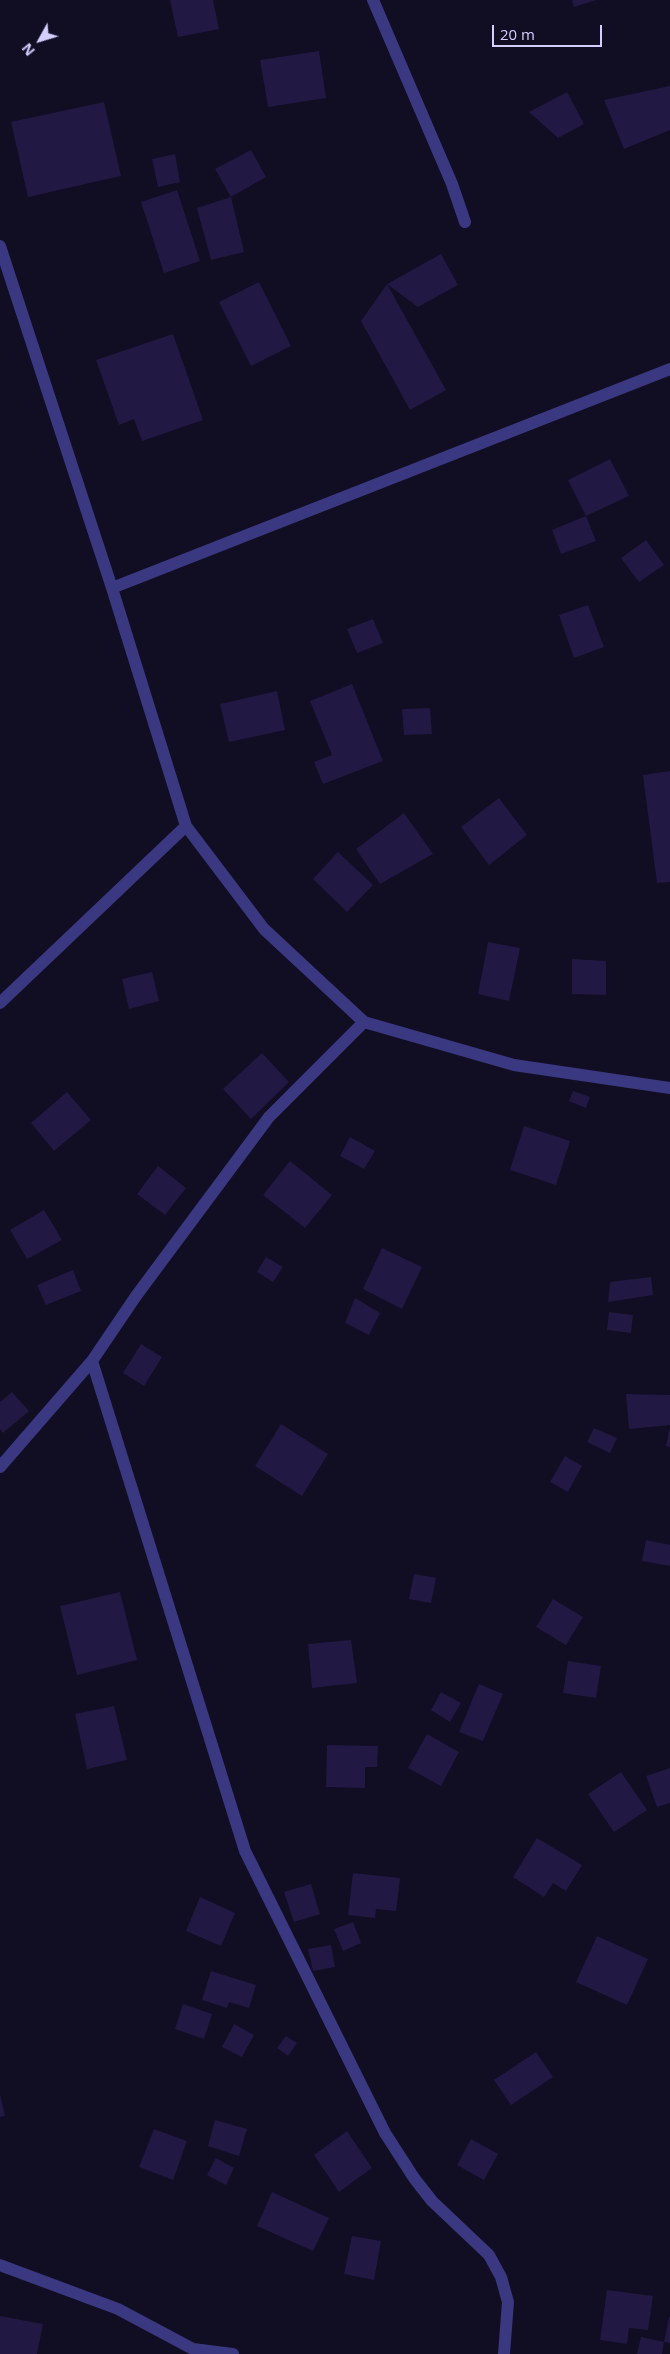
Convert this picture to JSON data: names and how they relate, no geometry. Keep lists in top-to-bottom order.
{
  "scale_bar": "20 m",
  "north": "bottom left"
}
